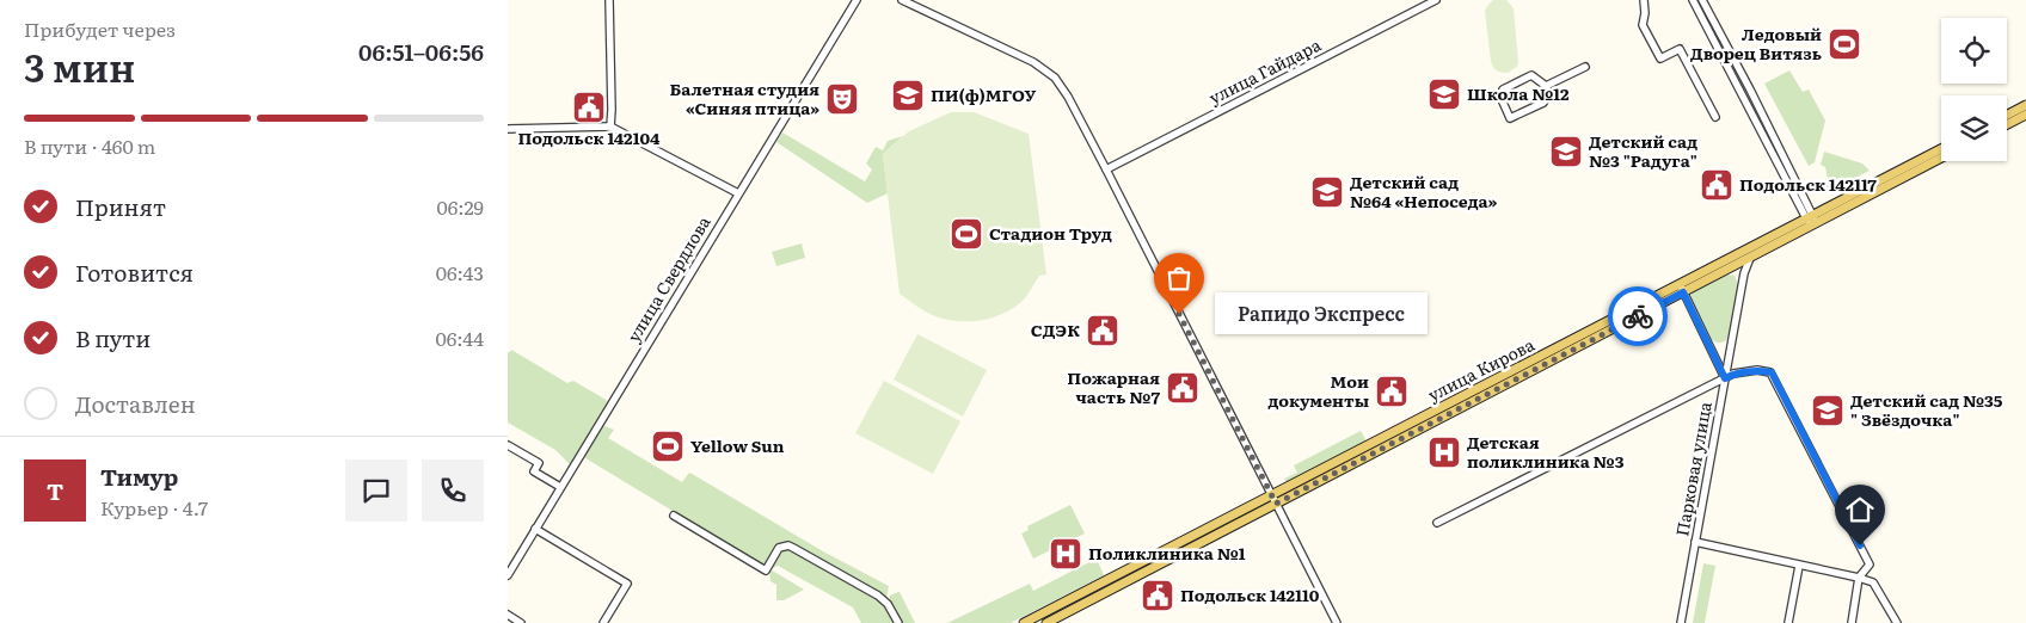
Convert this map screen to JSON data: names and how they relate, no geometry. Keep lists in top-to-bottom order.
{
  "streets": {
    "main road": ["улица Кирова"],
    "street": ["улица Гайдара", "улица Свердлова", "Парковая улица"]
  },
  "crossings": [
    ["улица Кирова", "Парковая улица"]
  ],
  "places": {
    "sports": ["Ледовый Дворец Витязь", "Стадион Труд", "Yellow Sun"],
    "school or university": [
      "Школа №12",
      "ПИ(ф)МГОУ",
      "Детский сад №3 \"Радуга\"",
      "Детский сад №64 «Непоседа»",
      "Детский сад №35 \" Звёздочка\""
    ],
    "theatre": ["Балетная студия «Синяя птица»"],
    "public building": [
      "Подольск 142104",
      "Подольск 142117",
      "СДЭК",
      "Пожарная часть №7",
      "Мои документы",
      "Подольск 142110"
    ],
    "other": ["Рапидо Экспресс"],
    "hospital": ["Детская поликлиника №3", "Поликлиника №1"]
  },
  "page": {
    "heading": ["3 мин", "Прибудет через", "06:51–06:56"],
    "panel": ["Тимур", "Курьер · 4.7"],
    "bar": "В пути · 460 m",
    "list": [
      ["Принят", "06:29"],
      ["Готовится", "06:43"],
      ["В пути", "06:44"],
      "Доставлен"
    ],
    "bubble": "Рапидо Экспресс",
    "round": "Т"
  }
}
